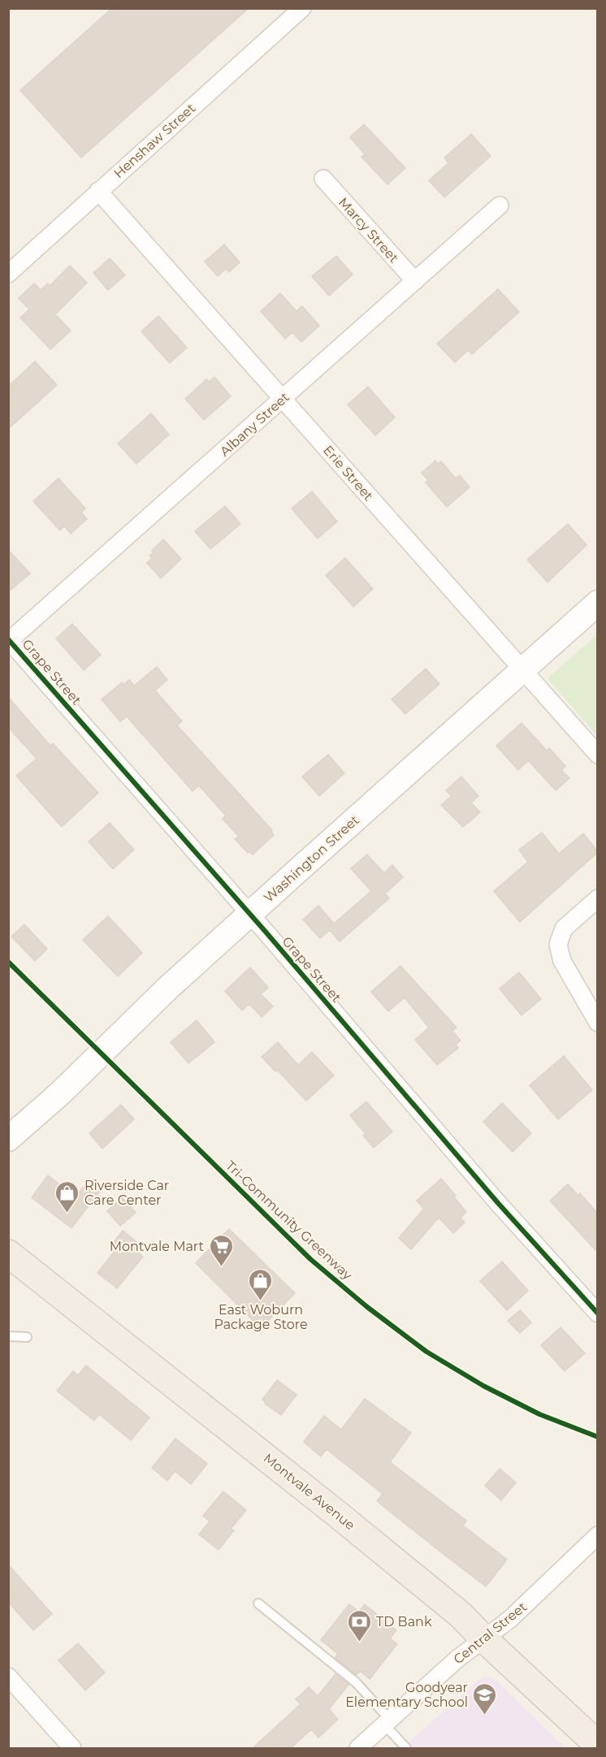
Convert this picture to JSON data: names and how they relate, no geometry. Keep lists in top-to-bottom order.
{
  "streets": {
    "main road": ["Washington Street", "Montvale Avenue"],
    "street": [
      "Henshaw Street",
      "Marcy Street",
      "Albany Street",
      "Erie Street",
      "Grape Street",
      "Central Street"
    ],
    "cycle path": ["Tri-Community Greenway"]
  },
  "crossings": [
    ["Henshaw Street", "Erie Street"],
    ["Marcy Street", "Albany Street"],
    ["Albany Street", "Erie Street"],
    ["Albany Street", "Grape Street"],
    ["Erie Street", "Washington Street"],
    ["Grape Street", "Washington Street"],
    ["Montvale Avenue", "Central Street"]
  ],
  "places": {
    "shop": ["Riverside Car Care Center", "East Woburn Package Store"],
    "supermarket": ["Montvale Mart"],
    "bank": ["TD Bank"],
    "school or university": ["Goodyear Elementary School"]
  }
}
